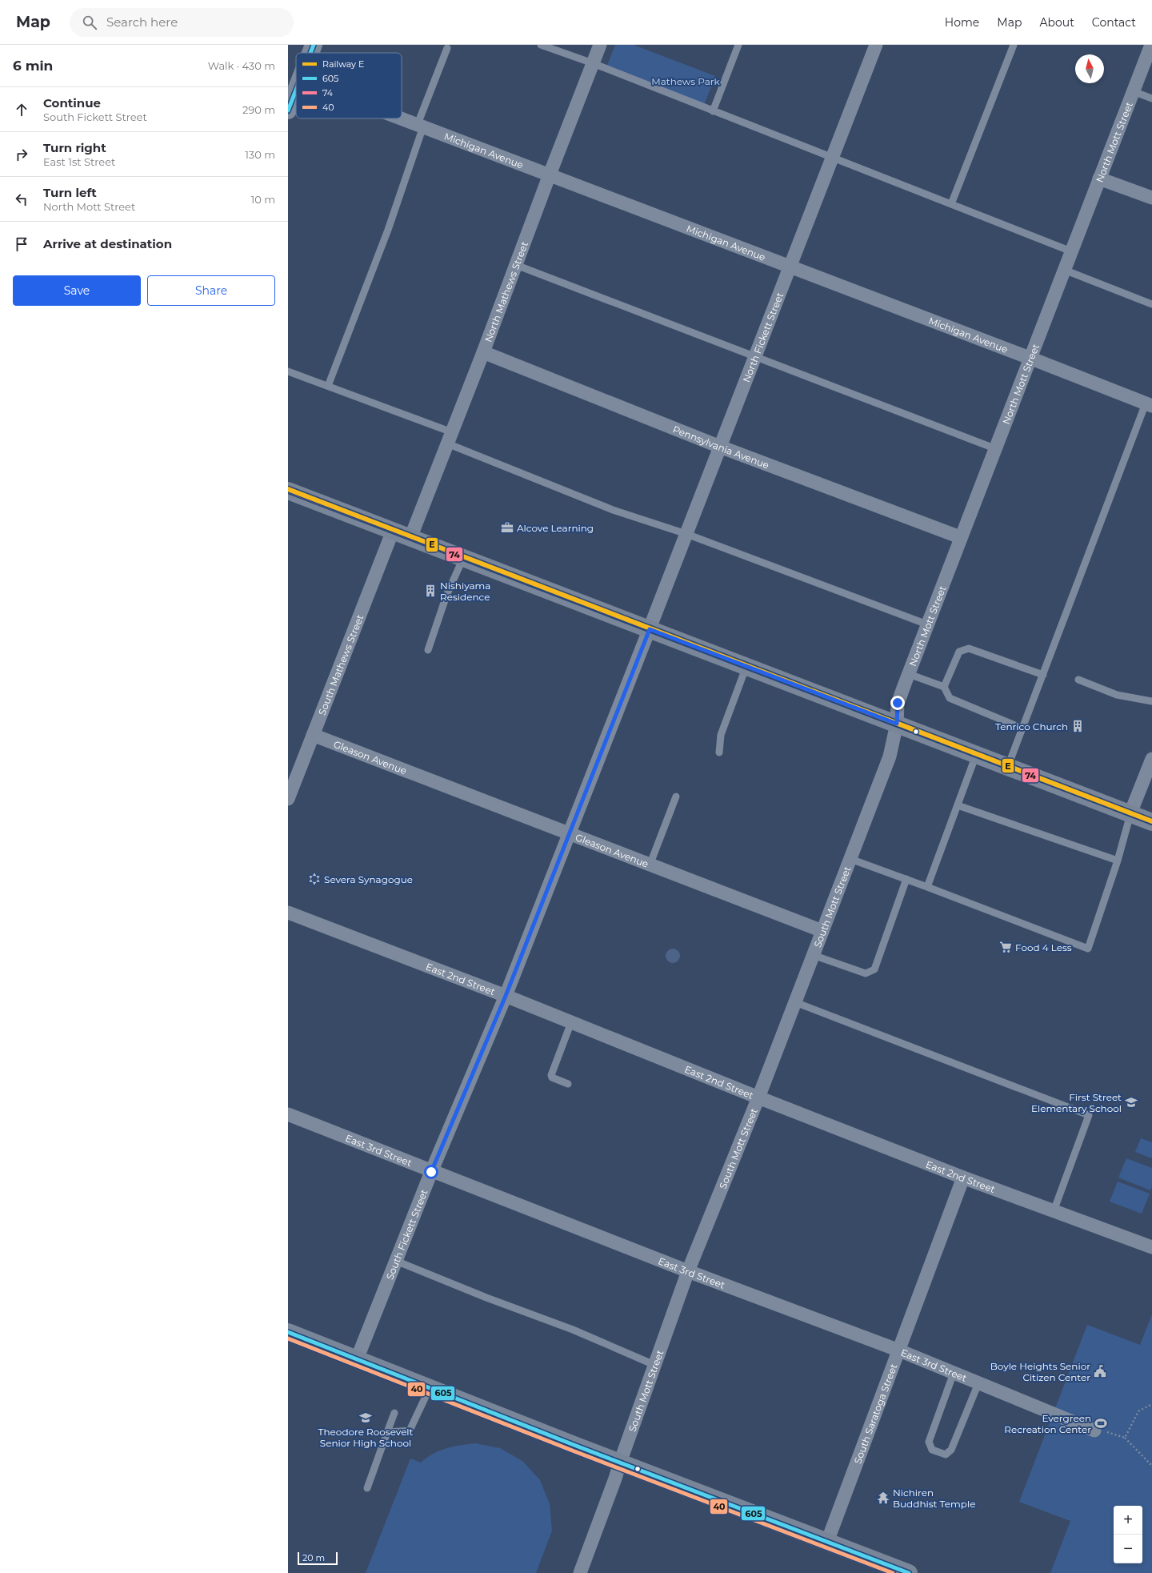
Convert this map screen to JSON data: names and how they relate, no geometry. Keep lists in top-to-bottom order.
{
  "streets": {
    "street": [
      "North Mott Street",
      "Michigan Avenue",
      "North Mathews Street",
      "North Fickett Street",
      "Pennsylvania Avenue",
      "South Mathews Street",
      "Gleason Avenue",
      "South Mott Street",
      "East 2nd Street",
      "East 3rd Street",
      "South Fickett Street",
      "South Saratoga Street"
    ]
  },
  "crossings": [
    ["North Mott Street", "Michigan Avenue"],
    ["North Mott Street", "Pennsylvania Avenue"],
    ["North Mott Street", "South Mott Street"],
    ["Michigan Avenue", "North Mathews Street"],
    ["Michigan Avenue", "North Fickett Street"],
    ["North Mathews Street", "Pennsylvania Avenue"],
    ["North Fickett Street", "Pennsylvania Avenue"],
    ["North Fickett Street", "South Fickett Street"],
    ["South Mathews Street", "Gleason Avenue"],
    ["Gleason Avenue", "South Mott Street"],
    ["Gleason Avenue", "South Fickett Street"],
    ["South Mott Street", "East 2nd Street"],
    ["South Mott Street", "East 3rd Street"],
    ["East 2nd Street", "South Fickett Street"],
    ["East 2nd Street", "South Saratoga Street"],
    ["East 3rd Street", "South Fickett Street"],
    ["East 3rd Street", "South Saratoga Street"]
  ],
  "parks": ["Mathews Park"],
  "places": {
    "office": ["Alcove Learning"],
    "building": ["Nishiyama Residence", "Tenrico Church"],
    "synagogue": ["Severa Synagogue"],
    "supermarket": ["Food 4 Less"],
    "school or university": ["First Street Elementary School", "Theodore Roosevelt Senior High School"],
    "public building": ["Boyle Heights Senior Citizen Center"],
    "sports": ["Evergreen Recreation Center"],
    "temple": ["Nichiren Buddhist Temple"]
  },
  "lines": [
    "transit line 605",
    "rail line E",
    "transit line 74",
    "transit line 40"
  ],
  "legend": [
    "Railway E",
    "605",
    "74",
    "40"
  ],
  "scale_bar": "20 m",
  "north": "top",
  "page": {
    "header": "Map",
    "search": "Search here",
    "nav": [
      "Home",
      "Map",
      "About",
      "Contact"
    ],
    "heading": ["6 min", "Walk · 430 m"],
    "list": [
      ["Continue", "South Fickett Street", "290 m"],
      ["Turn right", "East 1st Street", "130 m"],
      ["Turn left", "North Mott Street", "10 m"],
      "Arrive at destination"
    ],
    "buttons": ["Save", "Share"],
    "map_buttons": ["+", "−"],
    "scale": "20 m"
  }
}
